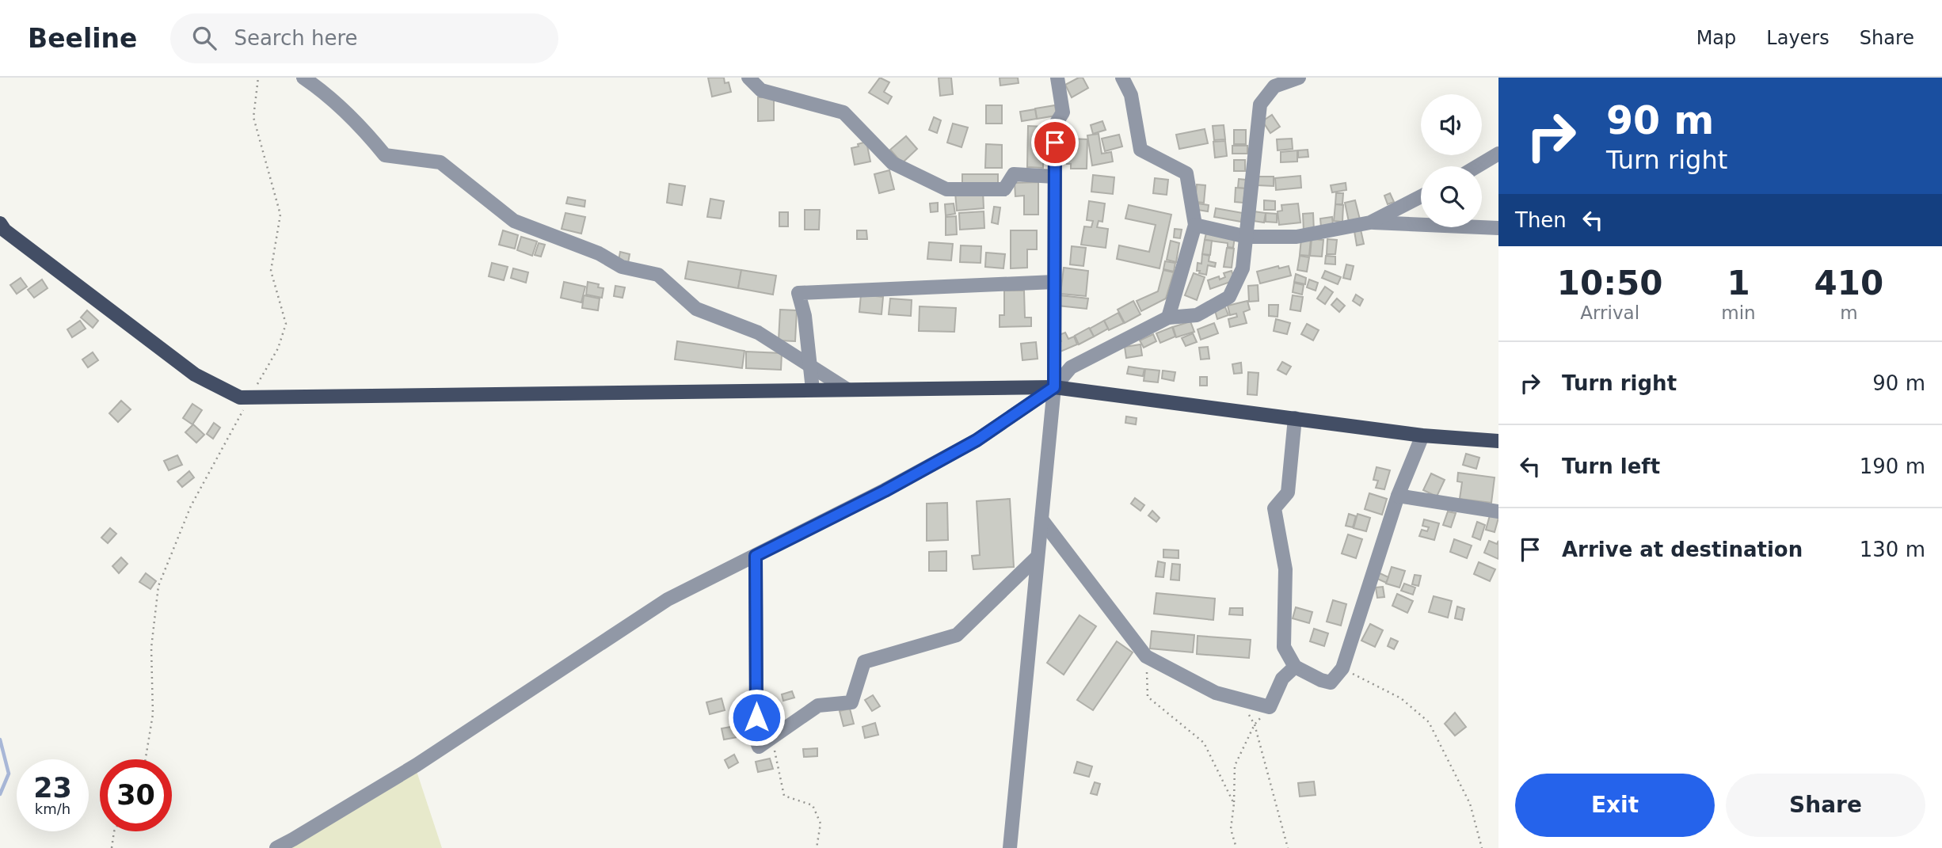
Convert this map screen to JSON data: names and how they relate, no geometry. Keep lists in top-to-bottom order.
{
  "page": {
    "header": "Beeline",
    "search": "Search here",
    "nav": ["Map", "Layers", "Share"],
    "turn": ["90 m", "Turn right"],
    "then": "Then",
    "eta": [
      "10:50",
      "Arrival",
      "1",
      "min",
      "410",
      "m"
    ],
    "list": [
      {
        "name": "Turn right",
        "value": "90 m"
      },
      {
        "name": "Turn left",
        "value": "190 m"
      },
      {
        "name": "Arrive at destination",
        "value": "130 m"
      }
    ],
    "speed": "23 km/h",
    "limit": "30",
    "buttons": ["Exit", "Share"]
  }
}
